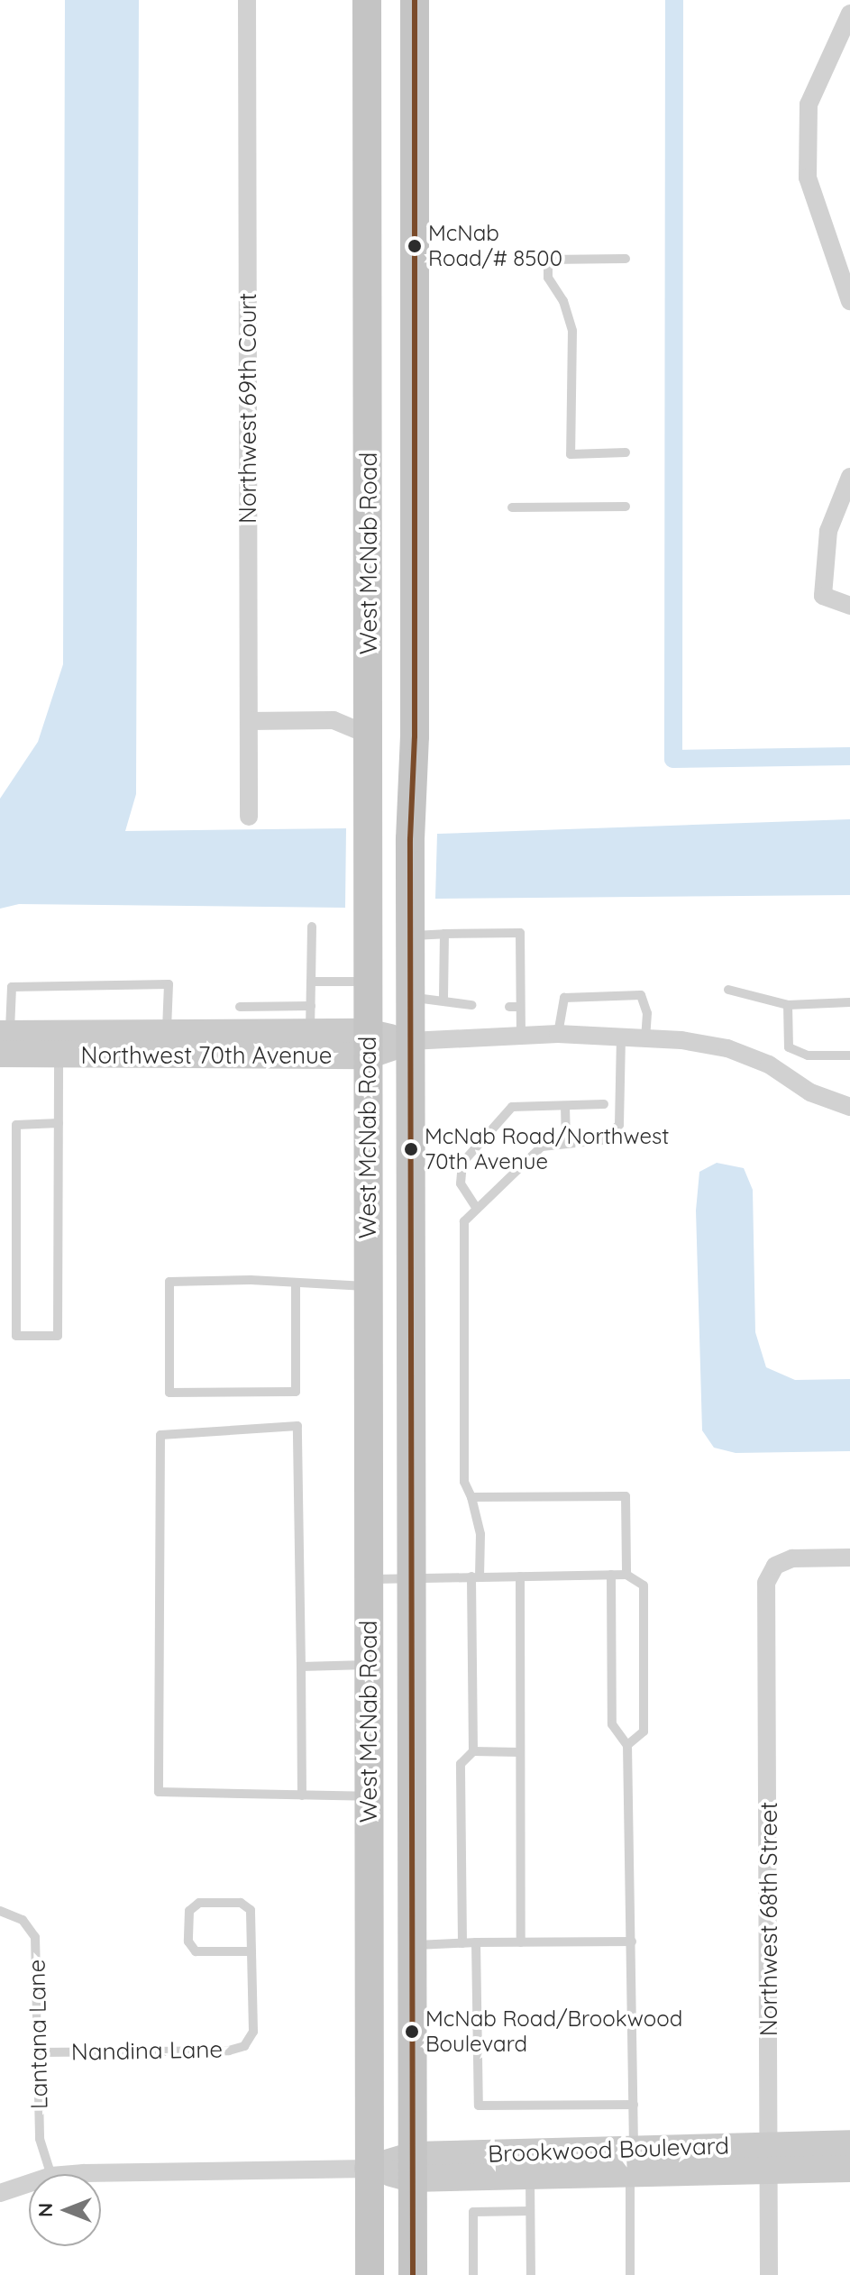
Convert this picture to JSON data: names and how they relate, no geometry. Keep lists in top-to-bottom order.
{
  "streets": {
    "main road": ["West McNab Road"],
    "street": [
      "Northwest 69th Court",
      "Northwest 70th Avenue",
      "Northwest 68th Street",
      "Brookwood Boulevard"
    ],
    "lane": ["Lantana Lane", "Nandina Lane"]
  },
  "crossings": [
    ["West McNab Road", "Northwest 70th Avenue"],
    ["West McNab Road", "Brookwood Boulevard"],
    ["Northwest 68th Street", "Brookwood Boulevard"],
    ["Lantana Lane", "Nandina Lane"]
  ],
  "places": ["McNab Road/# 8500", "McNab Road/Northwest 70th Avenue", "McNab Road/Brookwood Boulevard"],
  "north": "left"
}
